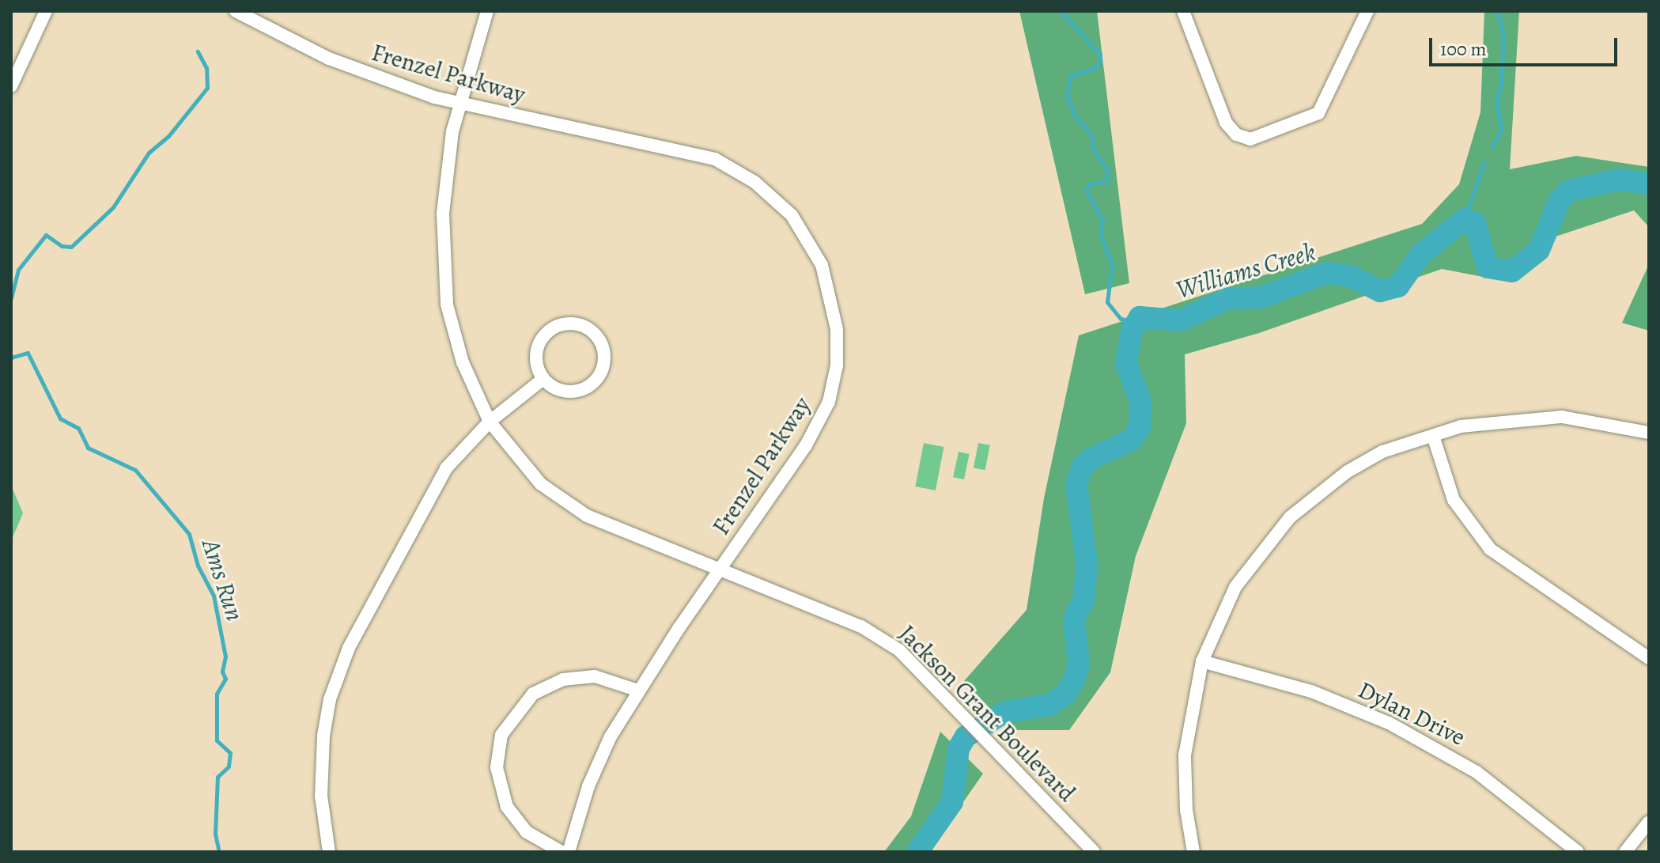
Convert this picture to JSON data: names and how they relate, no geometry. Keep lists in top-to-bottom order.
{
  "streets": {
    "street": ["Frenzel Parkway", "Jackson Grant Boulevard", "Dylan Drive"]
  },
  "crossings": [
    ["Frenzel Parkway", "Jackson Grant Boulevard"]
  ],
  "water": ["Williams Creek", "Ams Run"],
  "scale_bar": "100 m"
}
